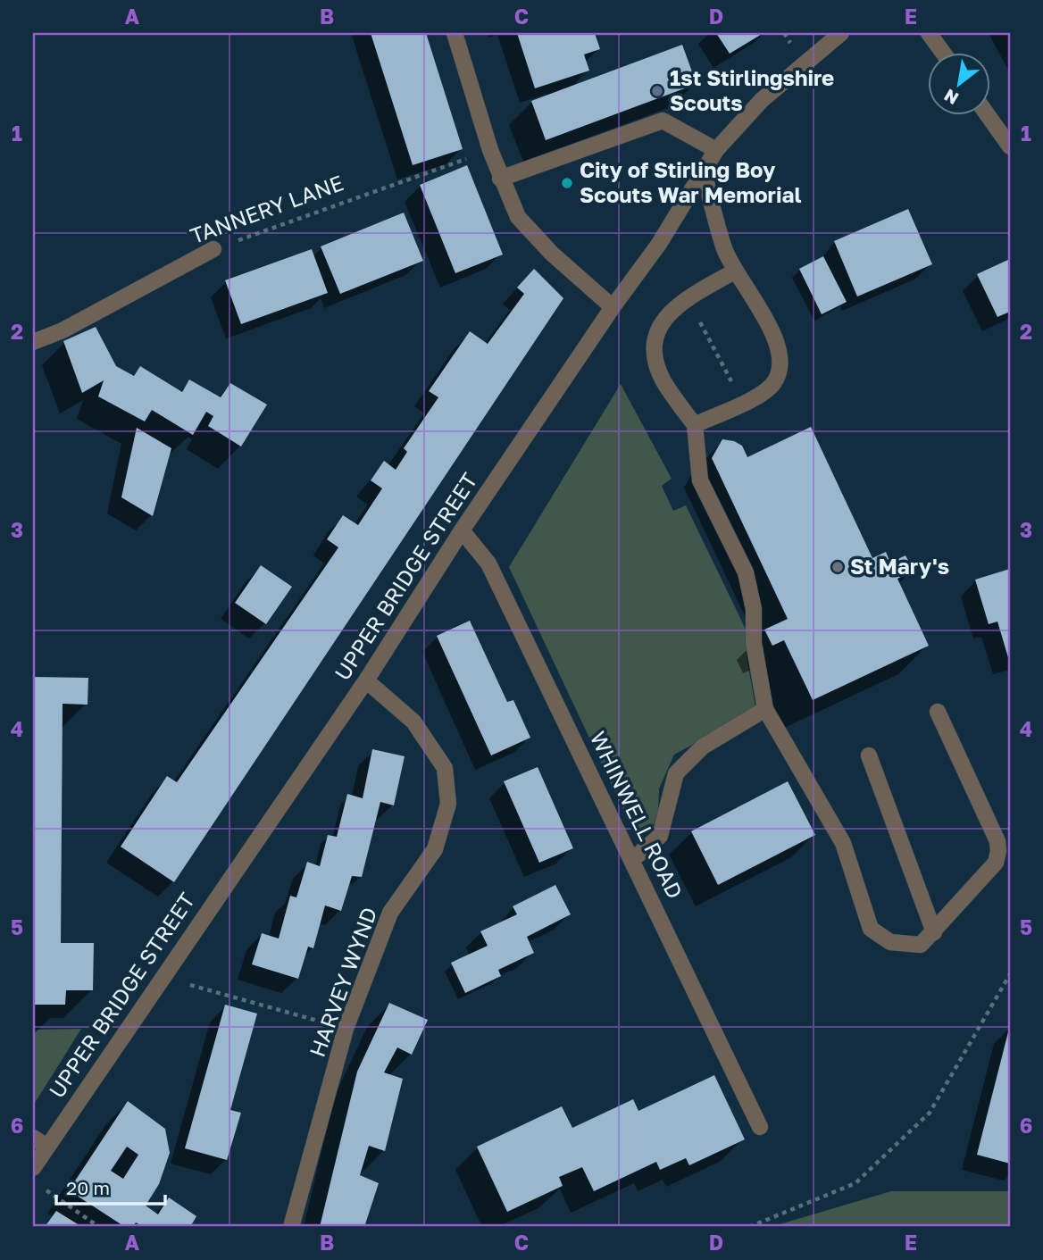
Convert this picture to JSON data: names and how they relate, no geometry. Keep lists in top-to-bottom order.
{
  "streets": {
    "street": [
      "TANNERY LANE",
      "UPPER BRIDGE STREET",
      "WHINWELL ROAD",
      "HARVEY WYND"
    ]
  },
  "crossings": [
    ["UPPER BRIDGE STREET", "WHINWELL ROAD"],
    ["UPPER BRIDGE STREET", "HARVEY WYND"]
  ],
  "places": ["1st Stirlingshire Scouts", "City of Stirling Boy Scouts War Memorial", "St Mary's"],
  "scale_bar": "20 m",
  "north": "bottom left",
  "grid": {
    "columns": [
      "A",
      "B",
      "C",
      "D",
      "E"
    ],
    "rows": [
      "1",
      "2",
      "3",
      "4",
      "5",
      "6"
    ]
  }
}
